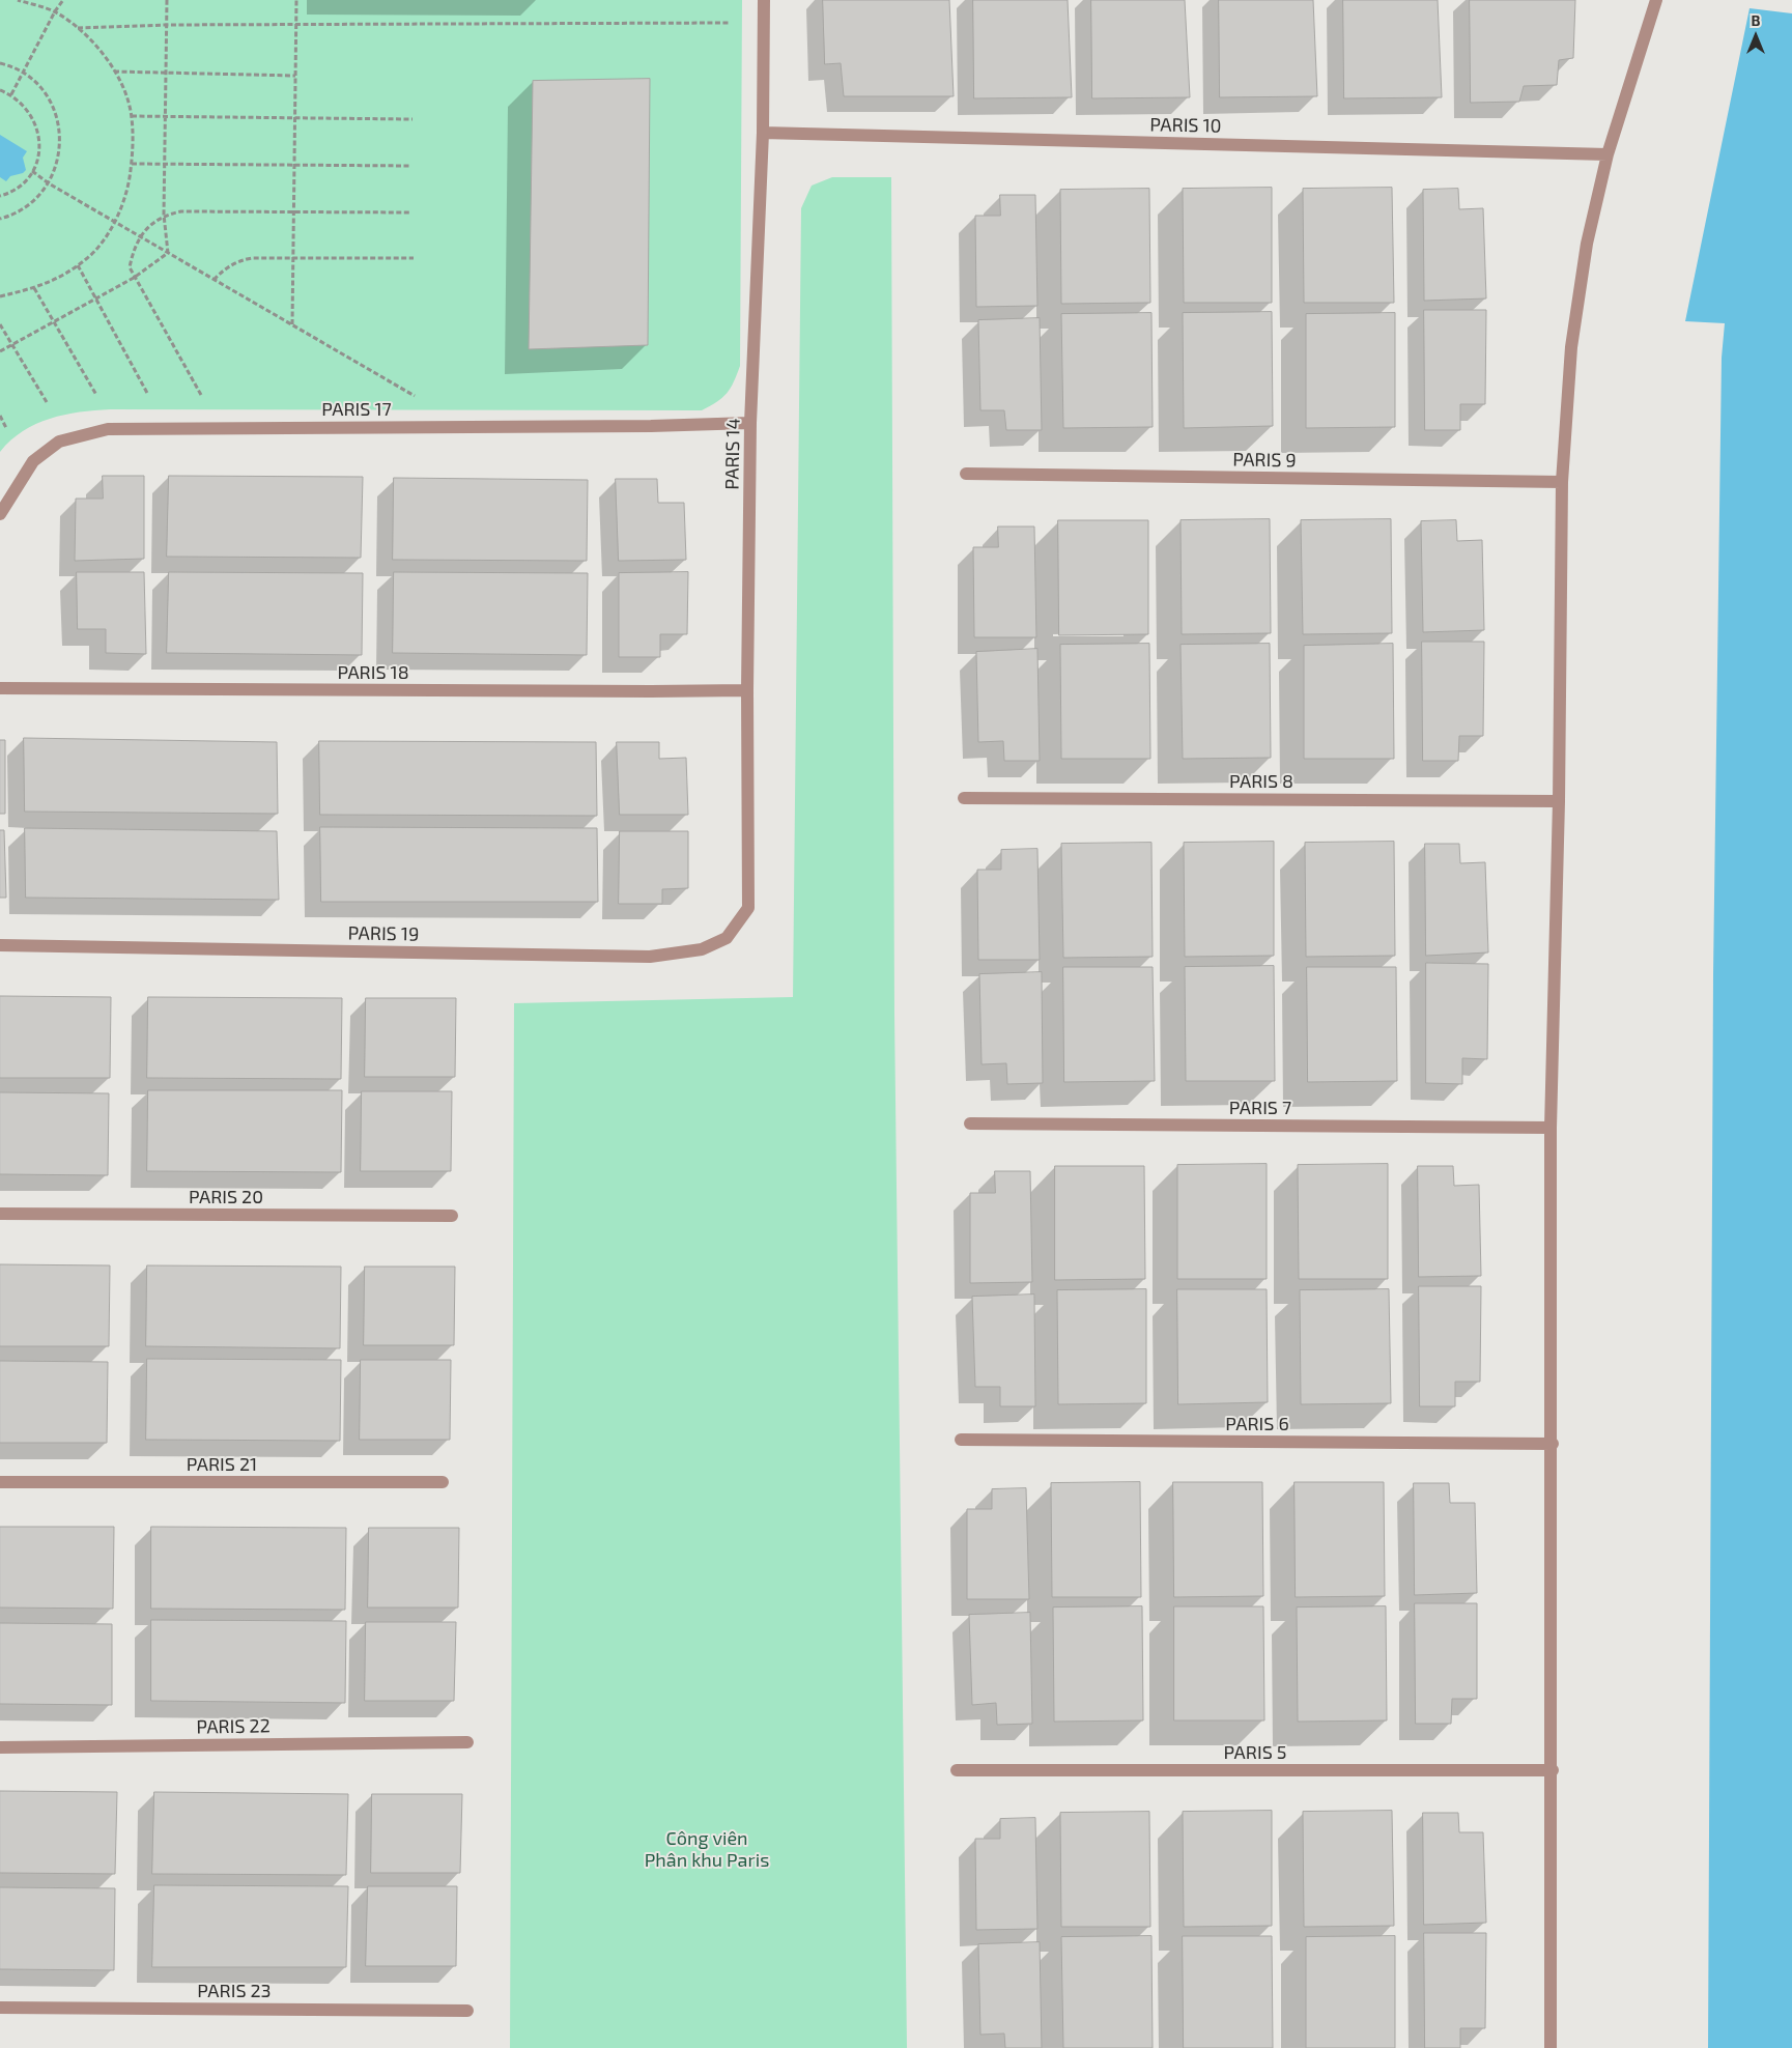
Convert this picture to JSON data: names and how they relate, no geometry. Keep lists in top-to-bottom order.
{
  "streets": {
    "lane": [
      "PARIS 10",
      "PARIS 17",
      "PARIS 14",
      "PARIS 9",
      "PARIS 18",
      "PARIS 8",
      "PARIS 19",
      "PARIS 7",
      "PARIS 20",
      "PARIS 6",
      "PARIS 21",
      "PARIS 22",
      "PARIS 5",
      "PARIS 23"
    ]
  },
  "crossings": [
    ["PARIS 10", "PARIS 14"],
    ["PARIS 17", "PARIS 14"],
    ["PARIS 14", "PARIS 18"],
    ["PARIS 14", "PARIS 19"]
  ],
  "parks": ["Công viên Phân khu Paris"],
  "north": "top"
}
